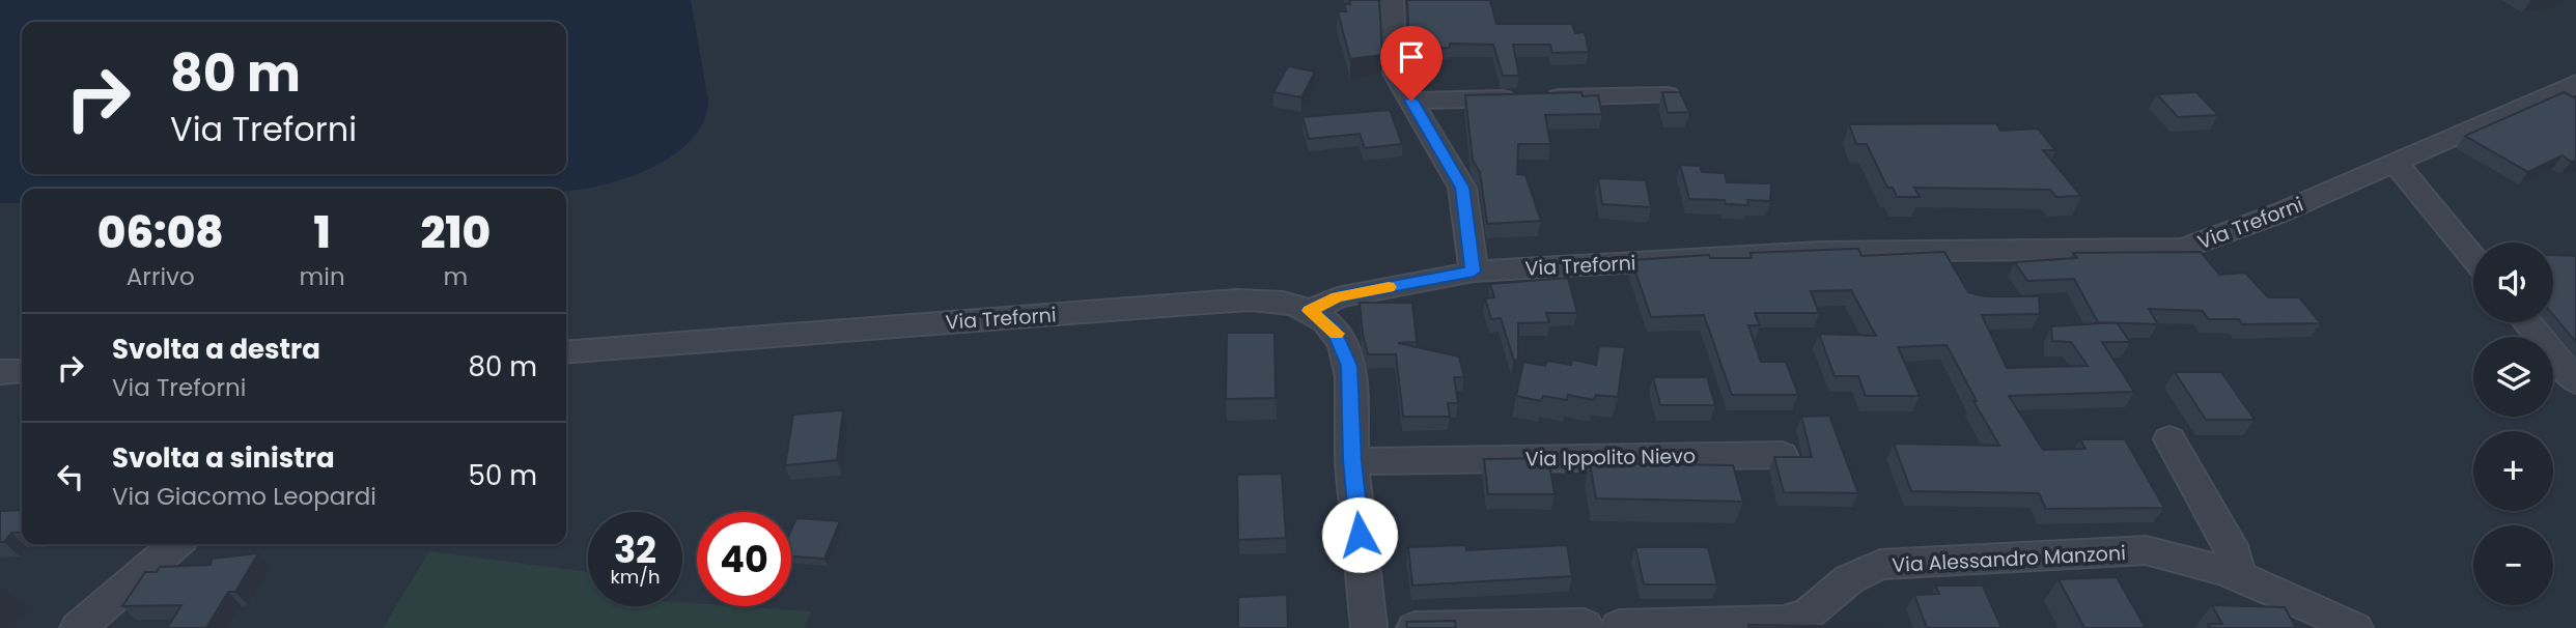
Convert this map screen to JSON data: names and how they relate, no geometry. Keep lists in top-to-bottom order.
{
  "streets": {
    "street": ["Via Treforni", "Via Ippolito Nievo", "Via Alessandro Manzoni"]
  },
  "page": {
    "turn": ["80 m", "Via Treforni"],
    "eta": [
      "06:08",
      "Arrivo",
      "1",
      "min",
      "210",
      "m"
    ],
    "map_buttons": ["+", "−"],
    "list": [
      {
        "name": "Svolta a destra",
        "note": "Via Treforni",
        "value": "80 m"
      },
      {
        "name": "Svolta a sinistra",
        "note": "Via Giacomo Leopardi",
        "value": "50 m"
      }
    ],
    "speed": "32 km/h",
    "limit": "40"
  }
}
